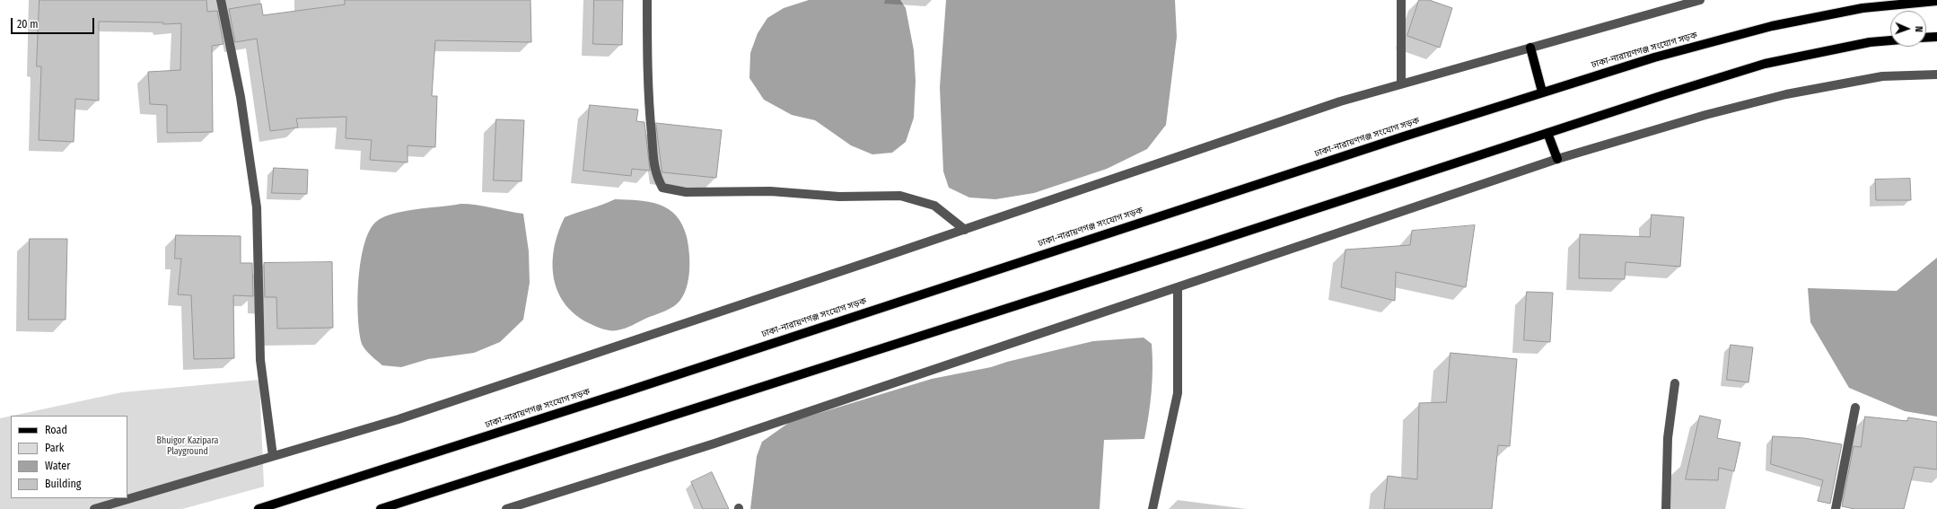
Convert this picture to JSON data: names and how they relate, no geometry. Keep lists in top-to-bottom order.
{
  "streets": {
    "main road": ["ঢাকা-নারায়ণগঞ্জ সংযোগ সড়ক"]
  },
  "parks": ["Bhuigor Kazipara Playground"],
  "legend": [
    "Road",
    "Park",
    "Water",
    "Building"
  ],
  "scale_bar": "20 m",
  "north": "right"
}
